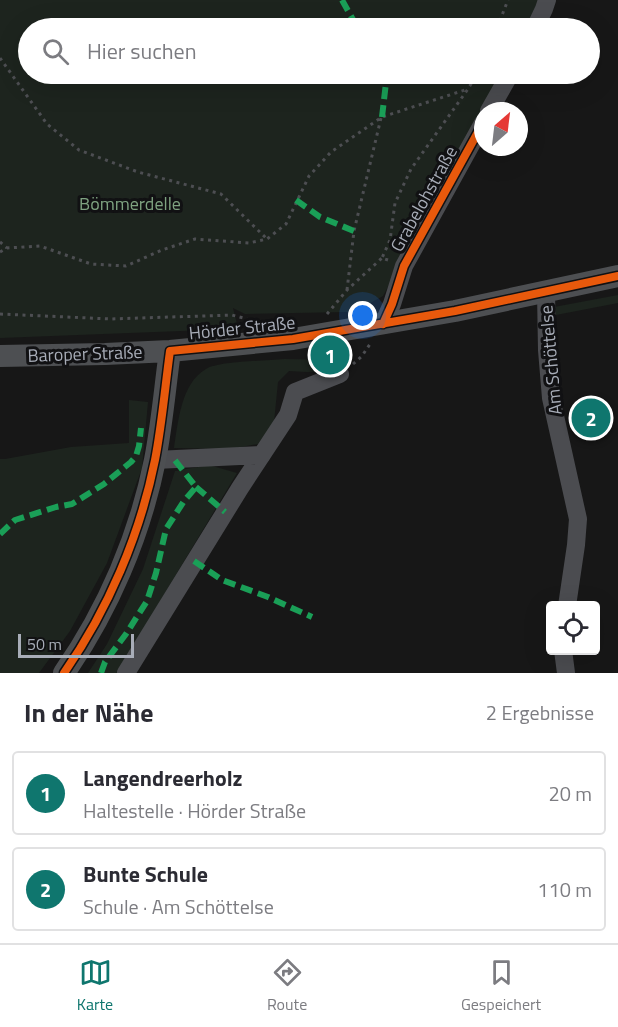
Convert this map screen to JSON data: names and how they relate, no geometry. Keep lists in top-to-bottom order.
{
  "streets": {
    "main road": ["Hörder Straße", "Baroper Straße"],
    "street": ["Grabelohstraße", "Am Schöttelse"]
  },
  "crossings": [
    ["Grabelohstraße", "Hörder Straße"],
    ["Hörder Straße", "Baroper Straße"],
    ["Hörder Straße", "Am Schöttelse"]
  ],
  "parks": ["Bömmerdelle"],
  "scale_bar": "50 m",
  "north": "top right",
  "page": {
    "search": "Hier suchen",
    "pins": ["1", "2"],
    "scale": "50 m",
    "heading": ["In der Nähe", "2 Ergebnisse"],
    "list": [
      {
        "mark": "1",
        "name": "Langendreerholz",
        "note": "Haltestelle · Hörder Straße",
        "value": "20 m"
      },
      {
        "mark": "2",
        "name": "Bunte Schule",
        "note": "Schule · Am Schöttelse",
        "value": "110 m"
      }
    ],
    "nav": ["Karte", "Route", "Gespeichert"]
  }
}
